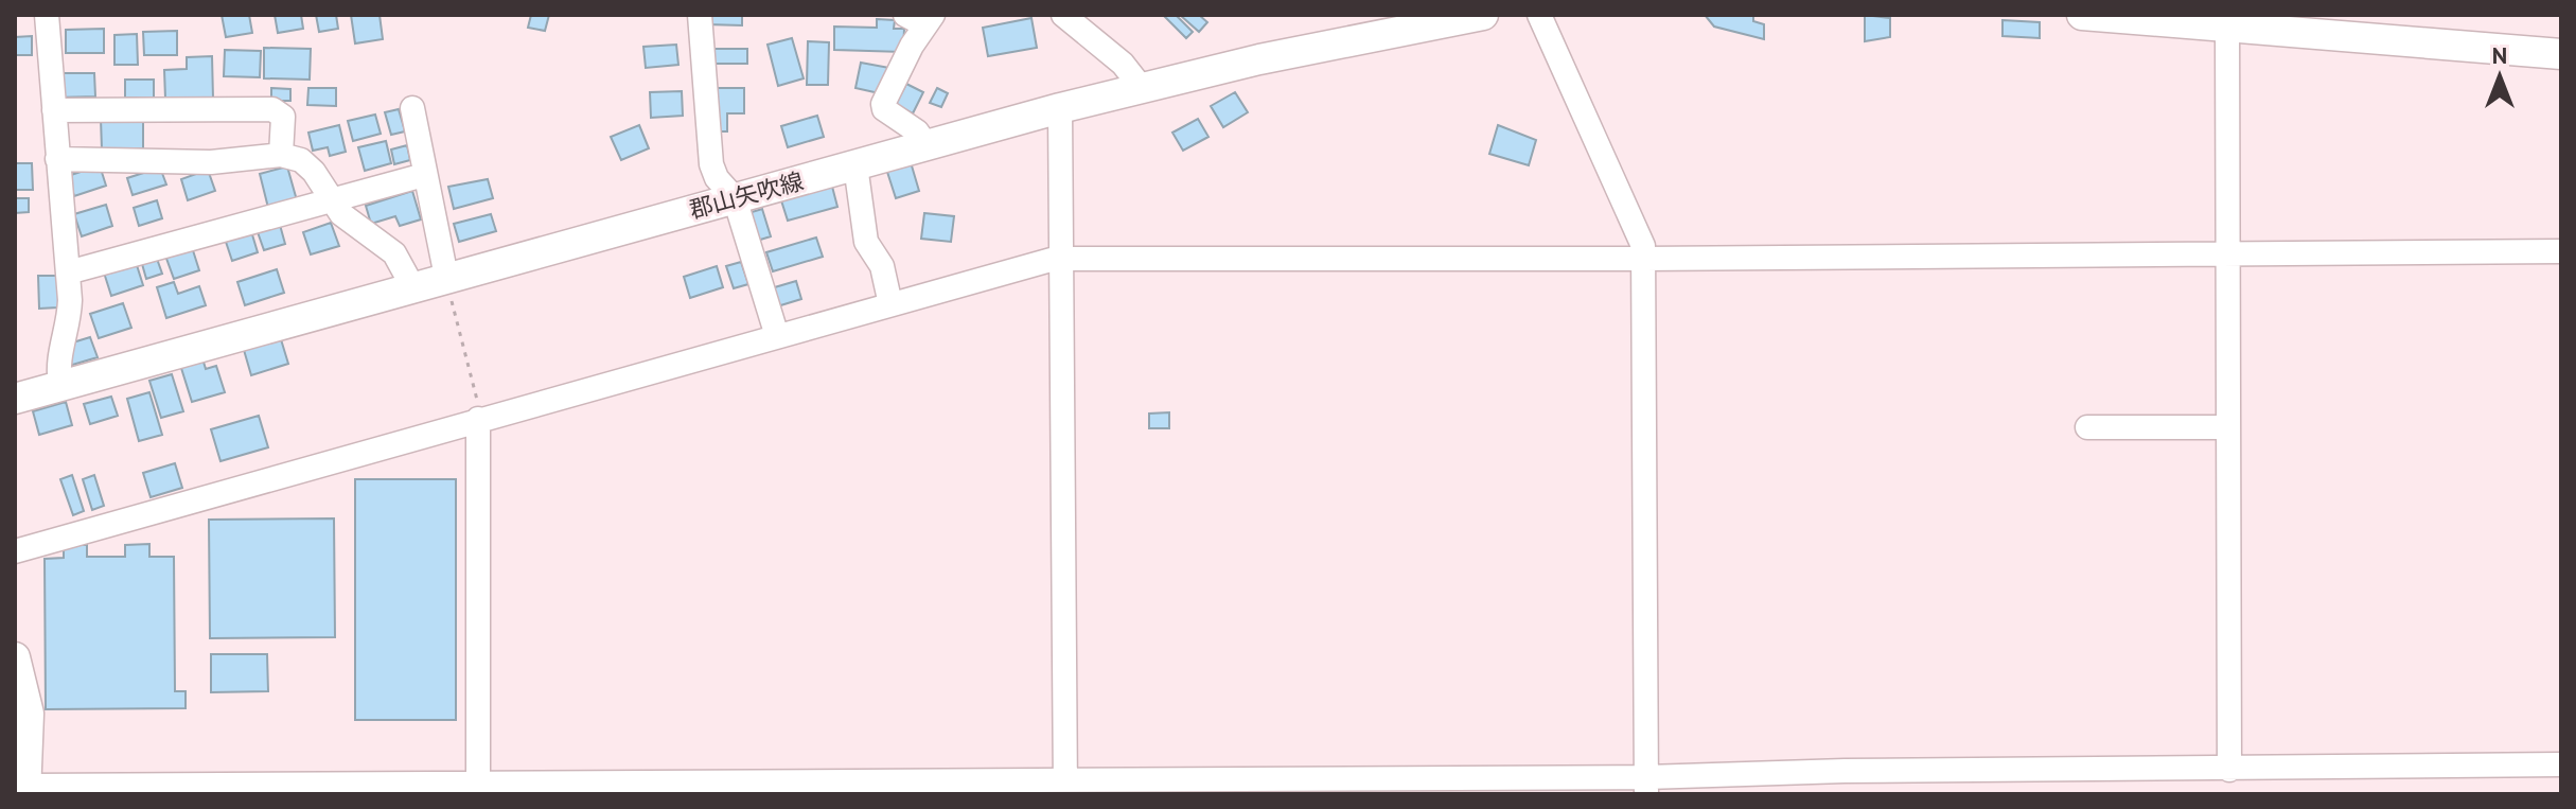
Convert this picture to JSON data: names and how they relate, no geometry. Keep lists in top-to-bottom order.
{
  "streets": {
    "main road": ["郡山矢吹線"]
  },
  "north": "top"
}
